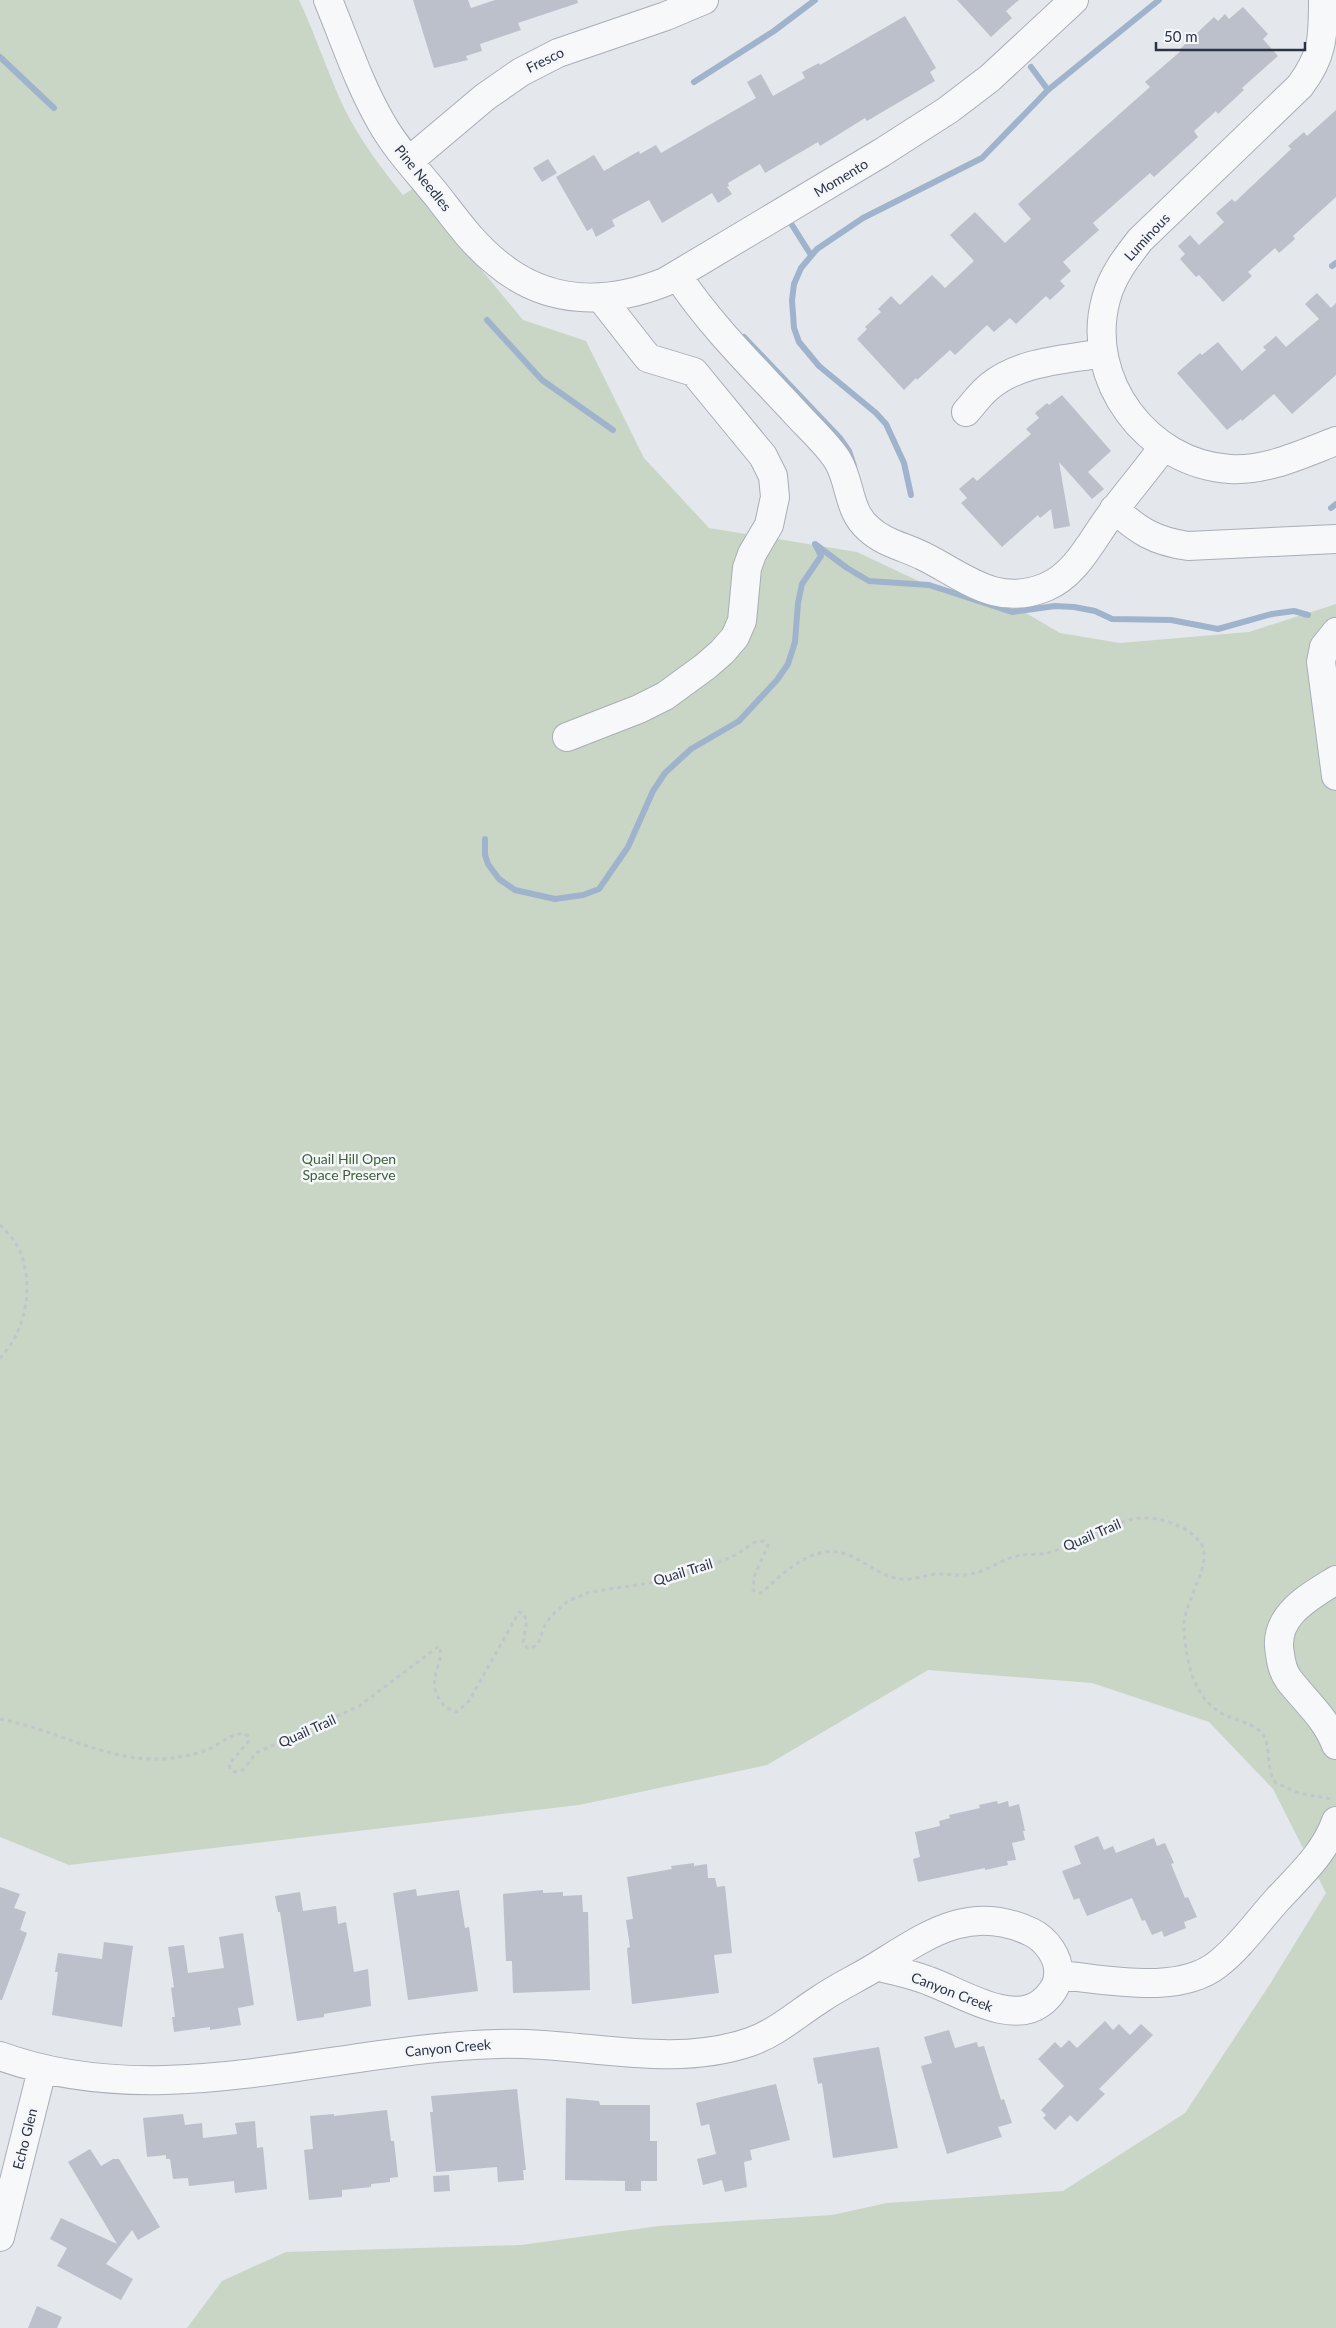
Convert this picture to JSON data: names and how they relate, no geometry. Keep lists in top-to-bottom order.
{
  "streets": {
    "street": [
      "Fresco",
      "Pine Needles",
      "Momento",
      "Luminous",
      "Canyon Creek",
      "Echo Glen"
    ],
    "path": ["Quail Trail"]
  },
  "crossings": [
    ["Fresco", "Pine Needles"],
    ["Pine Needles", "Momento"],
    ["Canyon Creek", "Echo Glen"]
  ],
  "parks": ["Quail Hill Open Space Preserve"],
  "scale_bar": "50 m"
}
